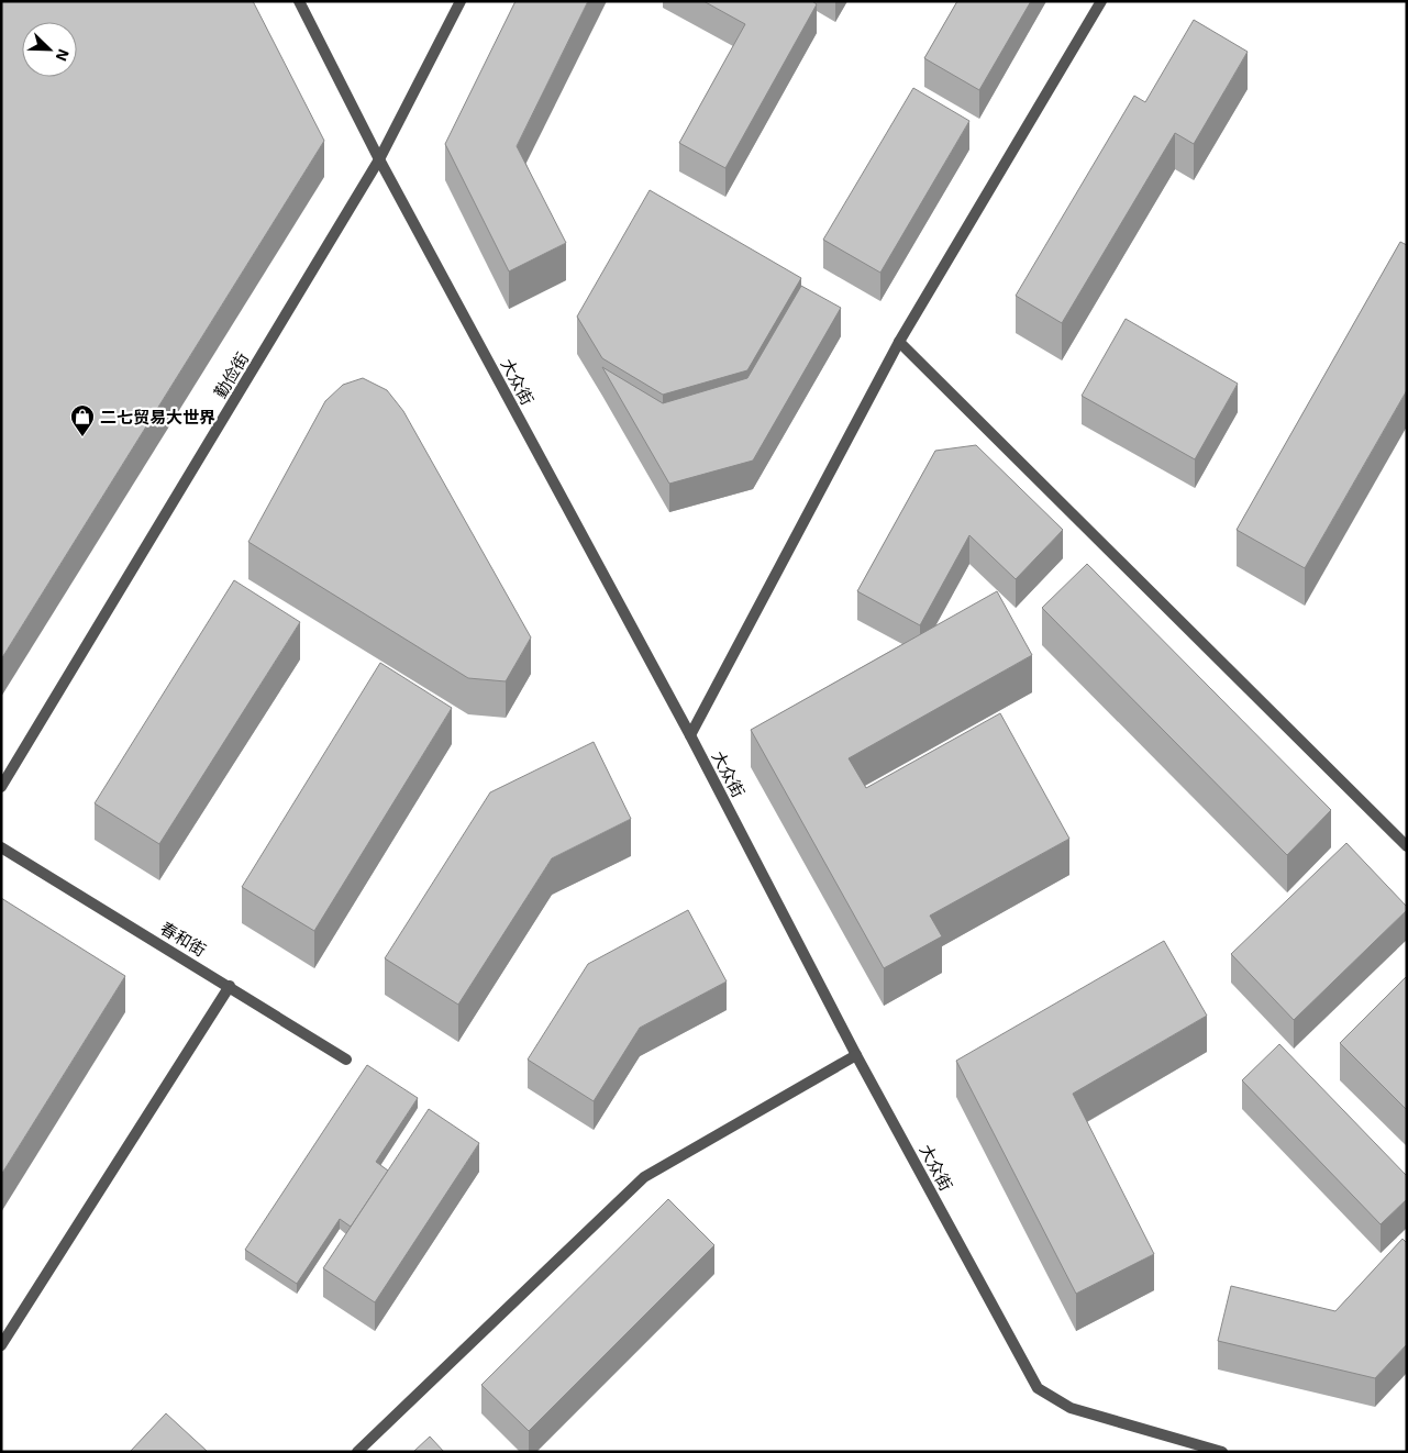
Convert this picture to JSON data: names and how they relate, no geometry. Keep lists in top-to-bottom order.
{
  "streets": {
    "street": ["勤俭街", "大众街", "春和街"]
  },
  "crossings": [
    ["勤俭街", "大众街"]
  ],
  "places": {
    "shop": ["二七贸易大世界"]
  },
  "north": "bottom right"
}
